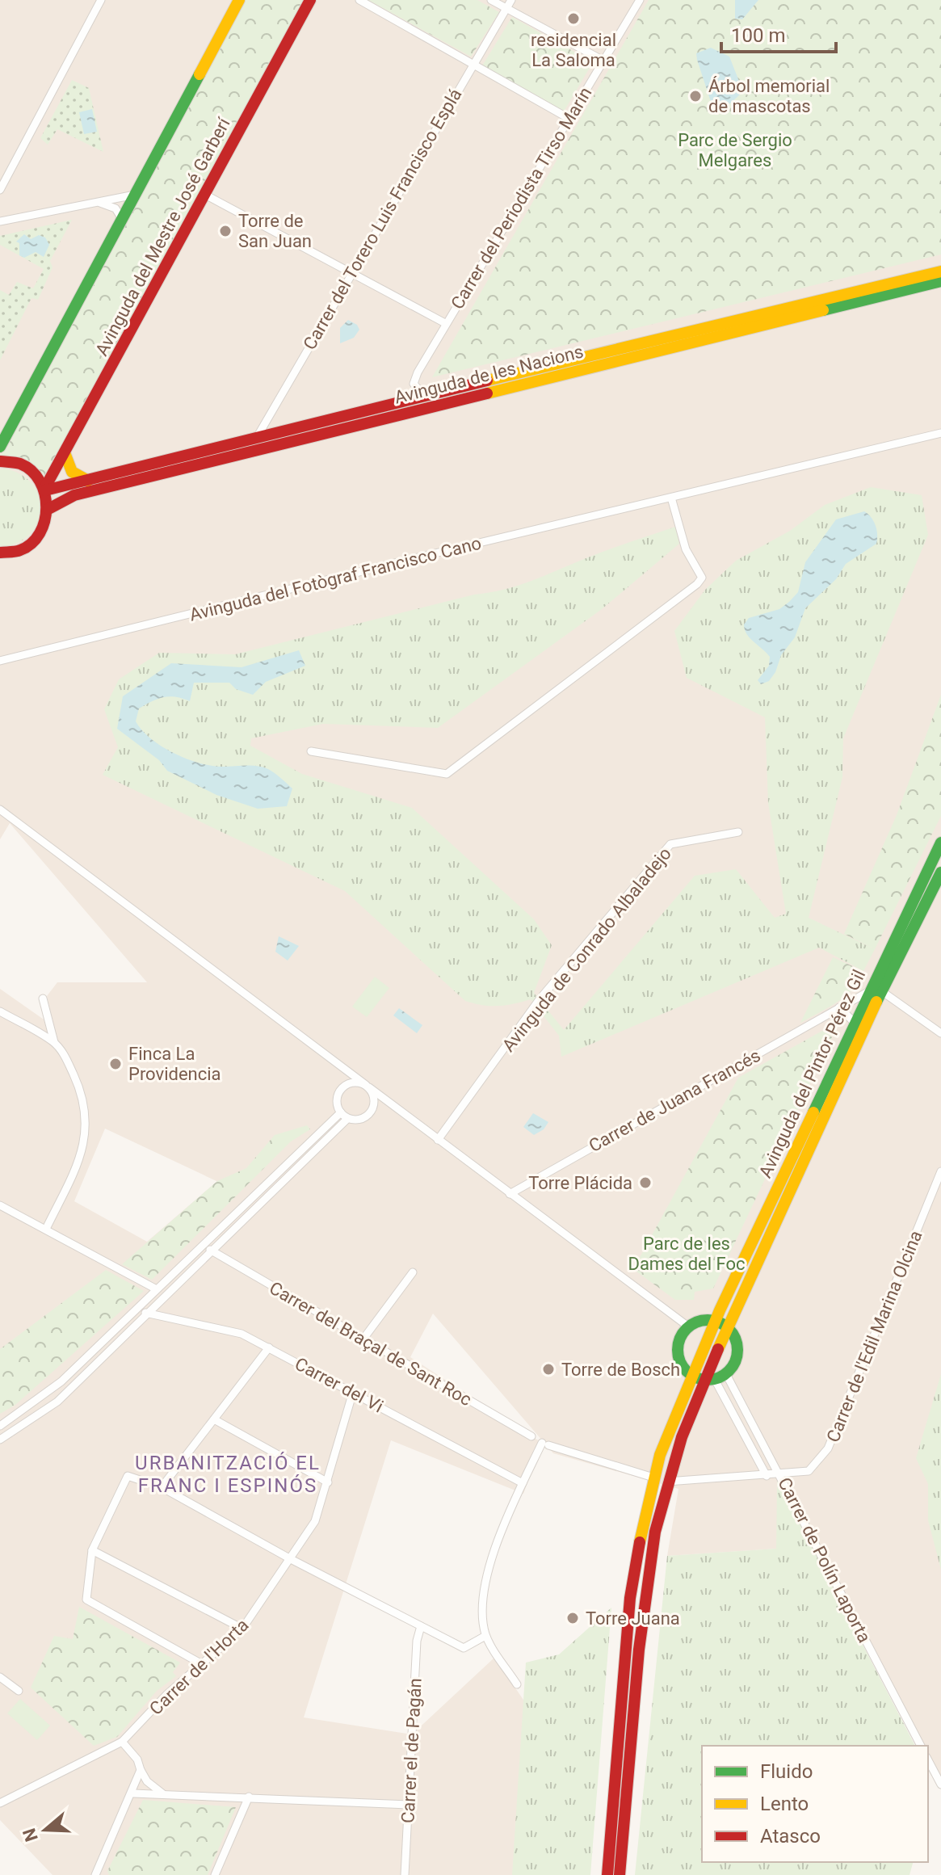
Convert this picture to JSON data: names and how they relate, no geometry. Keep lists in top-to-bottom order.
{
  "streets": {
    "street": [
      "Carrer del Periodista Tirso Marín",
      "Carrer del Torero Luis Francisco Esplá",
      "Avinguda del Mestre José Garberí",
      "Avinguda de les Nacions",
      "Avinguda del Fotògraf Francisco Cano",
      "Avinguda de Conrado Albaladejo",
      "Avinguda del Pintor Pérez Gil",
      "Carrer de Juana Francés",
      "Carrer de l'Edil Marina Olcina",
      "Carrer del Braçal de Sant Roc",
      "Carrer del Vi",
      "Carrer de Polín Laporta",
      "Carrer de l'Horta",
      "Carrer el de Pagán"
    ]
  },
  "crossings": [
    ["Carrer del Periodista Tirso Marín", "Avinguda de les Nacions"],
    ["Carrer del Torero Luis Francisco Esplá", "Avinguda de les Nacions"],
    ["Avinguda del Mestre José Garberí", "Avinguda de les Nacions"],
    ["Avinguda del Pintor Pérez Gil", "Carrer de Juana Francés"],
    ["Avinguda del Pintor Pérez Gil", "Carrer de l'Edil Marina Olcina"],
    ["Avinguda del Pintor Pérez Gil", "Carrer de Polín Laporta"],
    ["Carrer de l'Edil Marina Olcina", "Carrer de Polín Laporta"],
    ["Carrer del Vi", "Carrer de l'Horta"]
  ],
  "districts": ["URBANITZACIÓ EL FRANC I ESPINÓS"],
  "parks": ["Parc de Sergio Melgares", "Parc de les Dames del Foc"],
  "places": [
    "residencial La Saloma",
    "Árbol memorial de mascotas",
    "Torre de San Juan",
    "Finca La Providencia",
    "Torre Plácida",
    "Torre de Bosch",
    "Torre Juana"
  ],
  "legend": ["Fluido", "Lento", "Atasco"],
  "scale_bar": "100 m",
  "north": "left"
}
